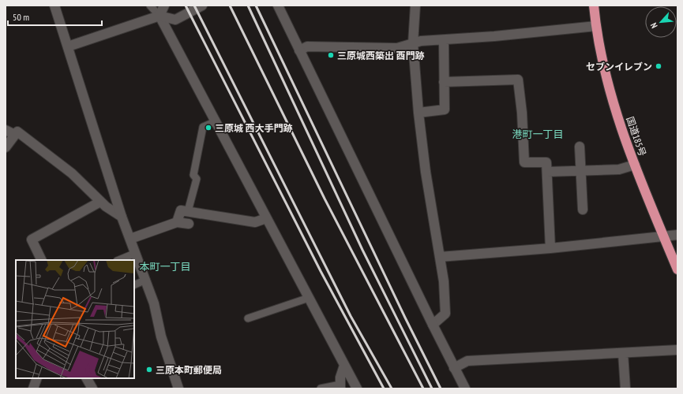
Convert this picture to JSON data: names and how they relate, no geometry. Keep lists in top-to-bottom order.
{
  "streets": {
    "highway": ["国道185号"]
  },
  "districts": ["港町一丁目", "本町一丁目"],
  "places": [
    "三原城西築出 酉門跡",
    "セブンイレブン",
    "三原城 西大手門跡",
    "三原本町郵便局"
  ],
  "scale_bar": "50 m",
  "north": "bottom left"
}
